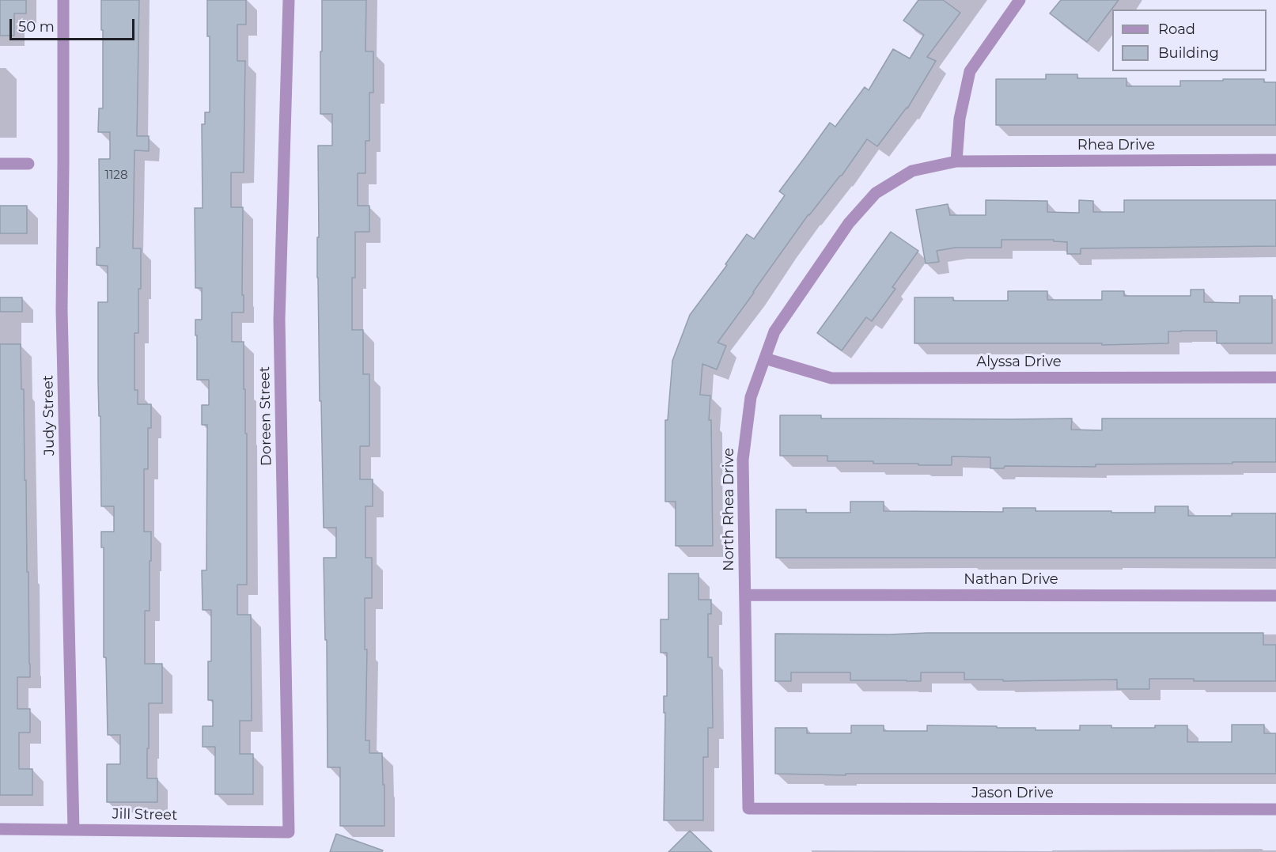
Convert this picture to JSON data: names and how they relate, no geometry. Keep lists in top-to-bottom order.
{
  "streets": {
    "street": [
      "Rhea Drive",
      "Alyssa Drive",
      "Judy Street",
      "Doreen Street",
      "North Rhea Drive",
      "Nathan Drive",
      "Jason Drive",
      "Jill Street"
    ]
  },
  "crossings": [
    ["Rhea Drive", "North Rhea Drive"],
    ["Alyssa Drive", "North Rhea Drive"],
    ["Judy Street", "Jill Street"],
    ["Doreen Street", "Jill Street"],
    ["North Rhea Drive", "Nathan Drive"],
    ["North Rhea Drive", "Jason Drive"]
  ],
  "house_numbers": ["1128"],
  "legend": ["Road", "Building"],
  "scale_bar": "50 m"
}
